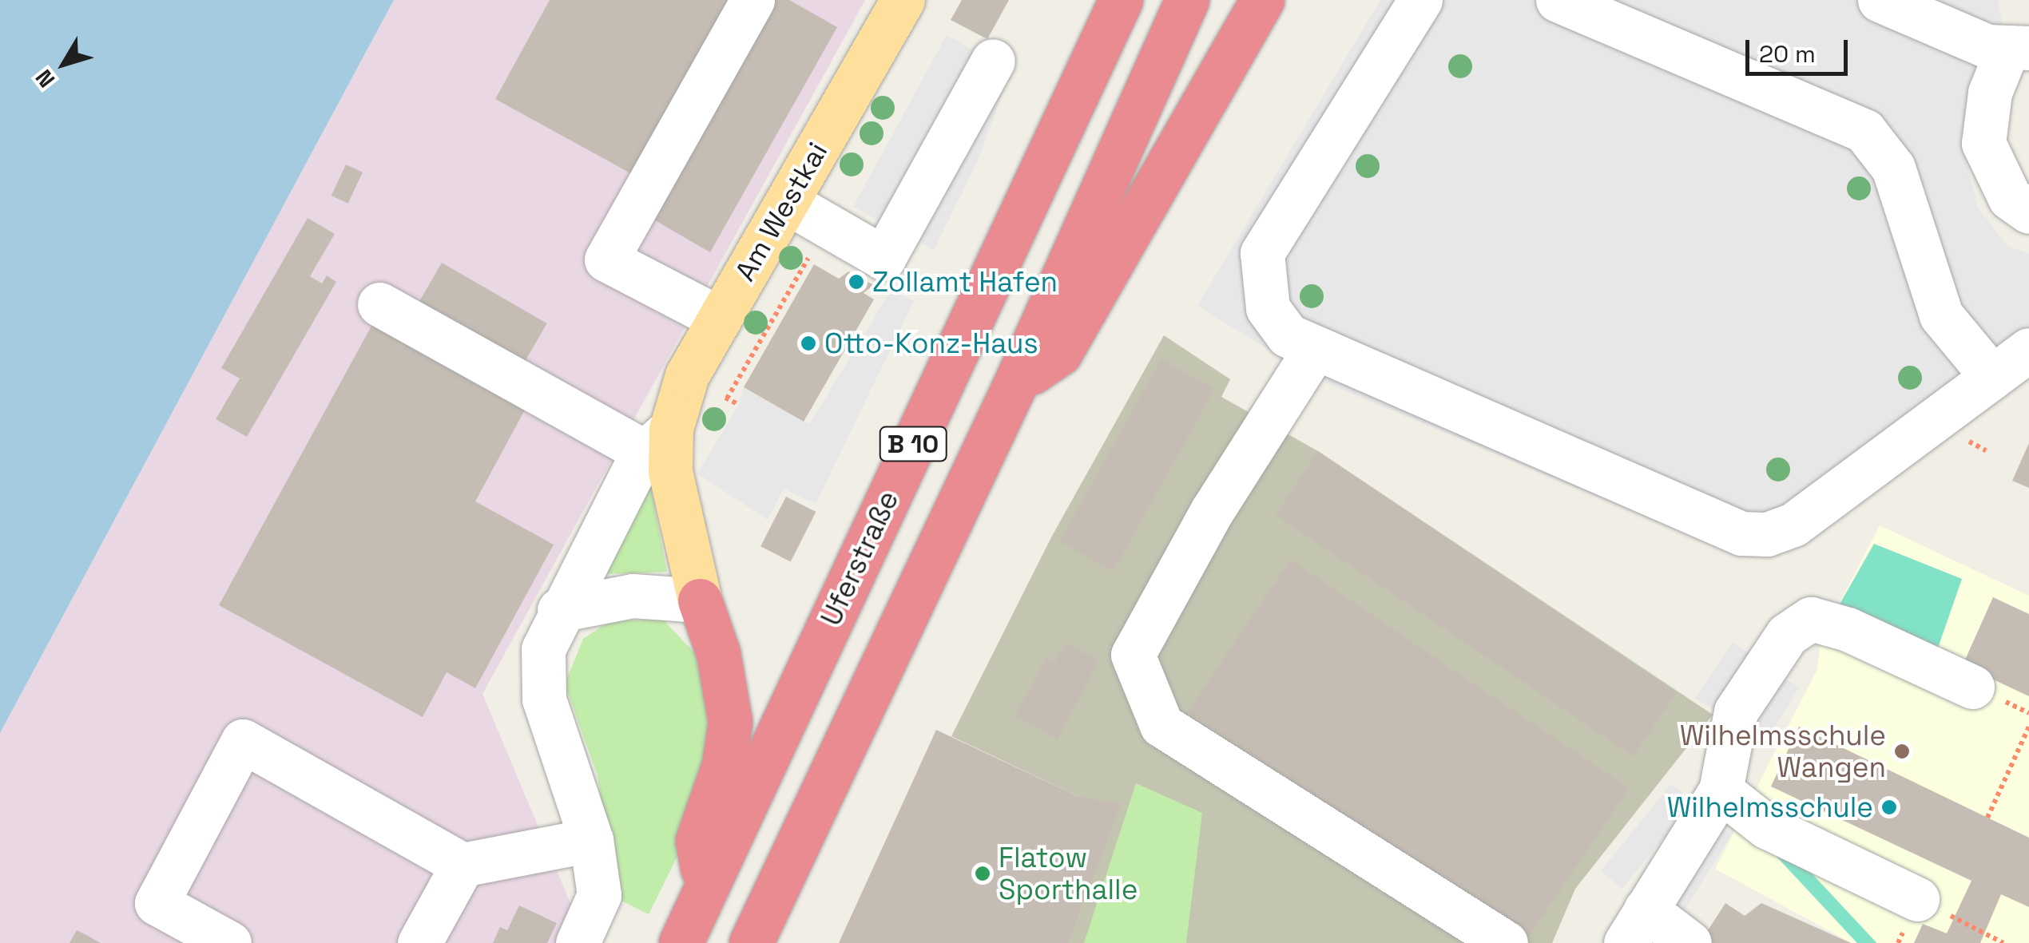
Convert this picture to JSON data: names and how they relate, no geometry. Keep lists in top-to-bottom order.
{
  "streets": {
    "highway": ["B 10", "Uferstraße"],
    "main road": ["Am Westkai"]
  },
  "places": [
    "Zollamt Hafen",
    "Otto-Konz-Haus",
    "Wilhelmsschule Wangen",
    "Wilhelmsschule",
    "Flatow Sporthalle"
  ],
  "scale_bar": "20 m",
  "north": "bottom left"
}
